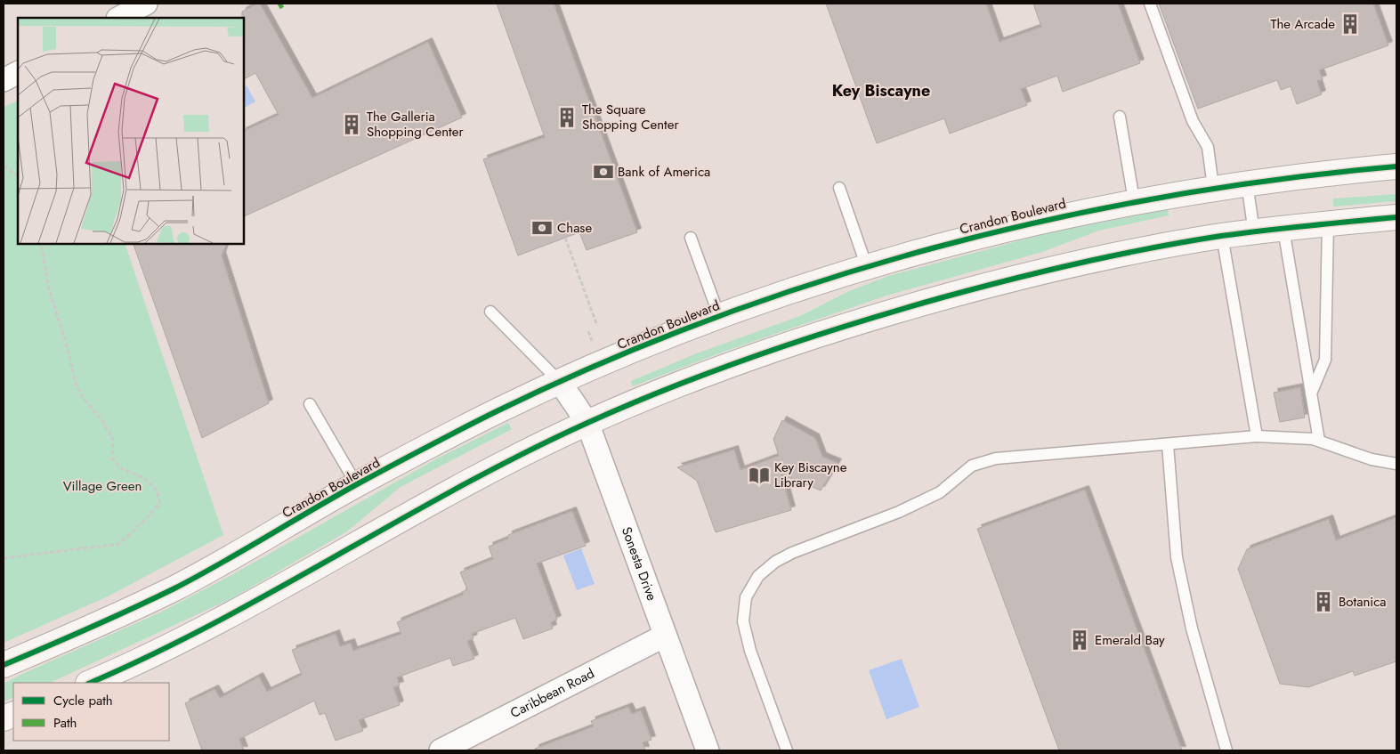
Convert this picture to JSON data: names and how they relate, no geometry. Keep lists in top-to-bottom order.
{
  "streets": {
    "main road": ["Crandon Boulevard"],
    "street": ["Sonesta Drive", "Caribbean Road"]
  },
  "crossings": [
    ["Crandon Boulevard", "Sonesta Drive"],
    ["Sonesta Drive", "Caribbean Road"]
  ],
  "districts": ["Key Biscayne"],
  "parks": ["Village Green"],
  "places": {
    "building": [
      "The Arcade",
      "The Square Shopping Center",
      "The Galleria Shopping Center",
      "Botanica",
      "Emerald Bay"
    ],
    "bank": ["Bank of America", "Chase"],
    "library": ["Key Biscayne Library"]
  },
  "legend": ["Cycle path", "Path"]
}
